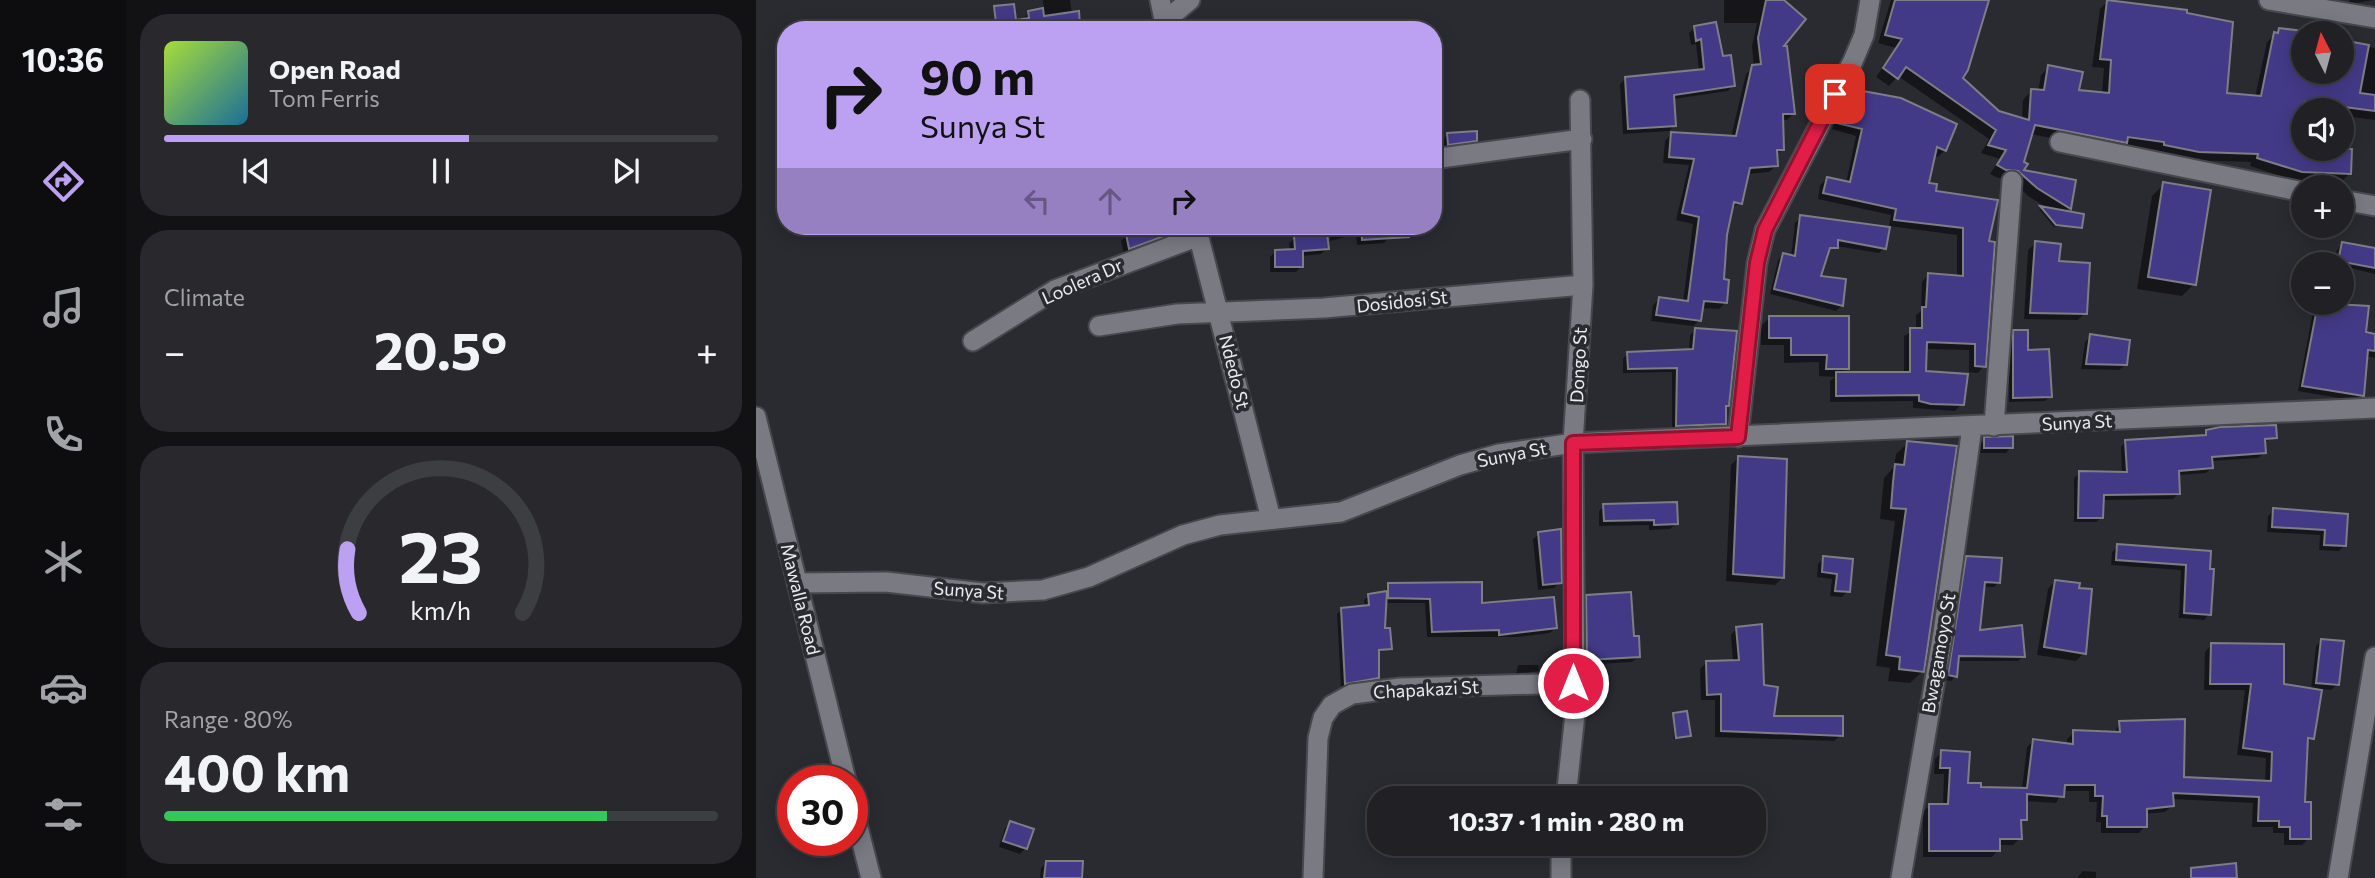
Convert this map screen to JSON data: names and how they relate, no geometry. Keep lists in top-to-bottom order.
{
  "streets": {
    "street": [
      "Loolera Dr",
      "Dosidosi St",
      "Dongo St",
      "Ndedo St",
      "Sunya St",
      "Mawalla Road",
      "Bwagamoyo St",
      "Chapakazi St"
    ]
  },
  "crossings": [
    ["Dosidosi St", "Dongo St"],
    ["Dosidosi St", "Ndedo St"],
    ["Dongo St", "Sunya St"],
    ["Dongo St", "Chapakazi St"],
    ["Ndedo St", "Sunya St"],
    ["Sunya St", "Mawalla Road"],
    ["Sunya St", "Bwagamoyo St"]
  ],
  "north": "top",
  "page": {
    "tabs": "10:36",
    "map_buttons": ["+", "−"],
    "turn": ["90 m", "Sunya St"],
    "song": ["Open Road", "Tom Ferris"],
    "tile": [
      "Climate",
      ["Range · 80%", "400 km"]
    ],
    "heat": ["−", "20.5°", "+"],
    "limit": "30",
    "trip": "10:37 · 1 min · 280 m",
    "gauge": ["23", "km/h"]
  }
}
